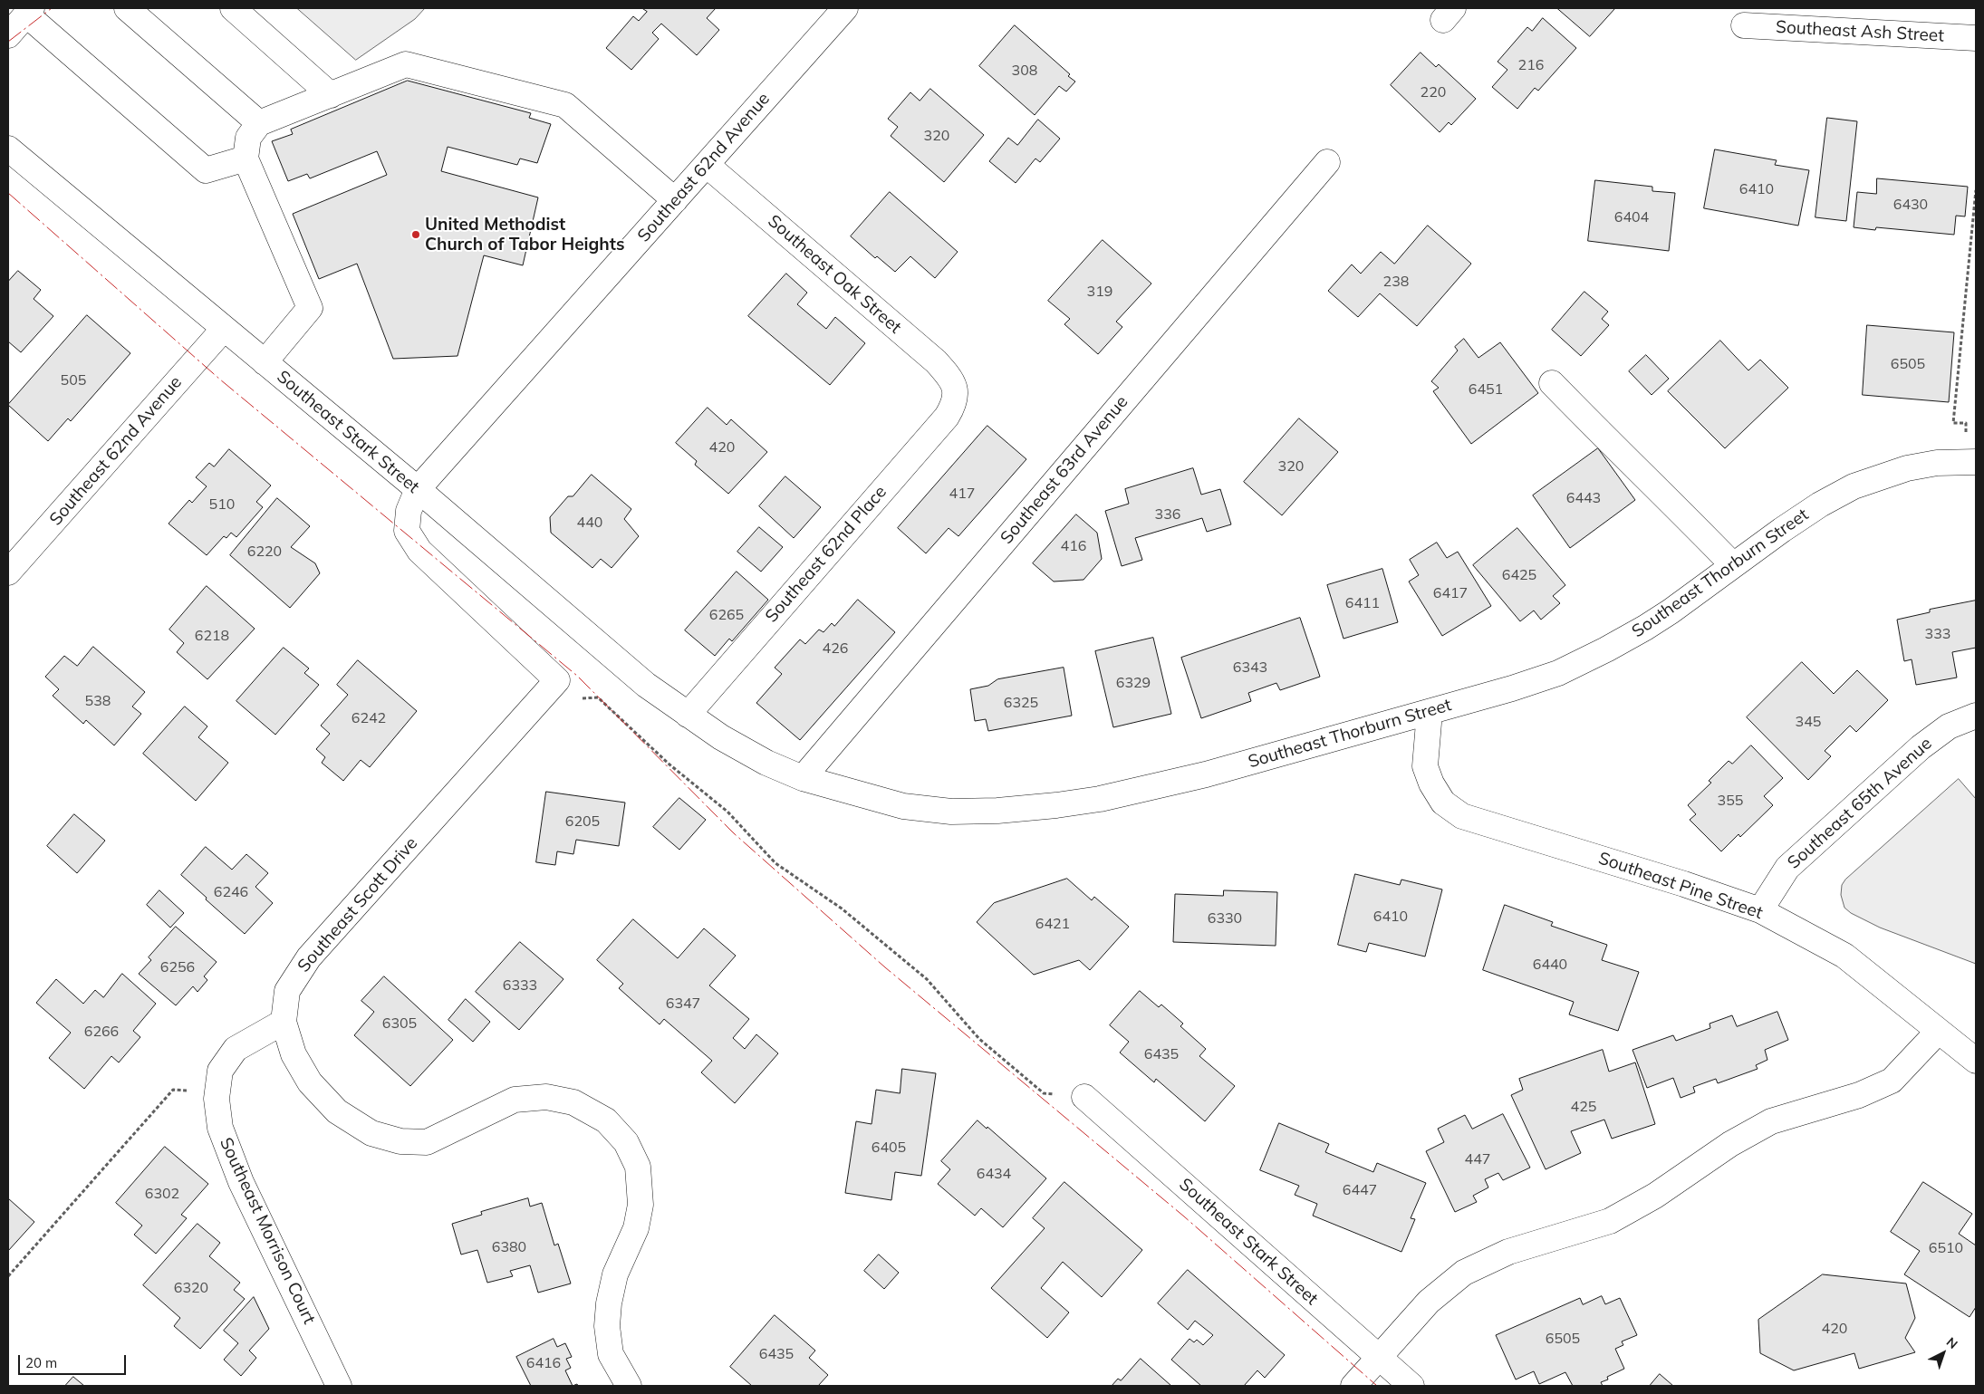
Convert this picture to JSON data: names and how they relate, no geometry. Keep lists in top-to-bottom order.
{
  "streets": {
    "street": [
      "Southeast Ash Street",
      "Southeast 62nd Avenue",
      "Southeast Oak Street",
      "Southeast Stark Street",
      "Southeast 63rd Avenue",
      "Southeast 62nd Place",
      "Southeast Thorburn Street",
      "Southeast 65th Avenue",
      "Southeast Pine Street",
      "Southeast Scott Drive",
      "Southeast Morrison Court"
    ]
  },
  "crossings": [
    ["Southeast 62nd Avenue", "Southeast Oak Street"],
    ["Southeast 62nd Avenue", "Southeast Stark Street"],
    ["Southeast Oak Street", "Southeast 62nd Place"],
    ["Southeast Stark Street", "Southeast 62nd Place"],
    ["Southeast Stark Street", "Southeast Thorburn Street"],
    ["Southeast 63rd Avenue", "Southeast Thorburn Street"],
    ["Southeast 62nd Place", "Southeast Thorburn Street"],
    ["Southeast Thorburn Street", "Southeast Pine Street"],
    ["Southeast 65th Avenue", "Southeast Pine Street"],
    ["Southeast Scott Drive", "Southeast Morrison Court"]
  ],
  "places": ["United Methodist Church of Tabor Heights"],
  "house_numbers": [
    "216",
    "308",
    "220",
    "320",
    "6410",
    "6430",
    "6404",
    "238",
    "319",
    "6505",
    "505",
    "6451",
    "420",
    "320",
    "417",
    "6443",
    "510",
    "336",
    "440",
    "416",
    "6220",
    "6425",
    "6417",
    "6411",
    "6265",
    "333",
    "6218",
    "426",
    "6343",
    "6329",
    "538",
    "6325",
    "6242",
    "345",
    "355",
    "6205",
    "6246",
    "6410",
    "6330",
    "6421",
    "6440",
    "6256",
    "6333",
    "6347",
    "6305",
    "6266",
    "6435",
    "425",
    "6405",
    "447",
    "6434",
    "6447",
    "6302",
    "6380",
    "6510",
    "6320",
    "420",
    "6505",
    "6435",
    "6416"
  ],
  "scale_bar": "20 m",
  "north": "top right"
}
